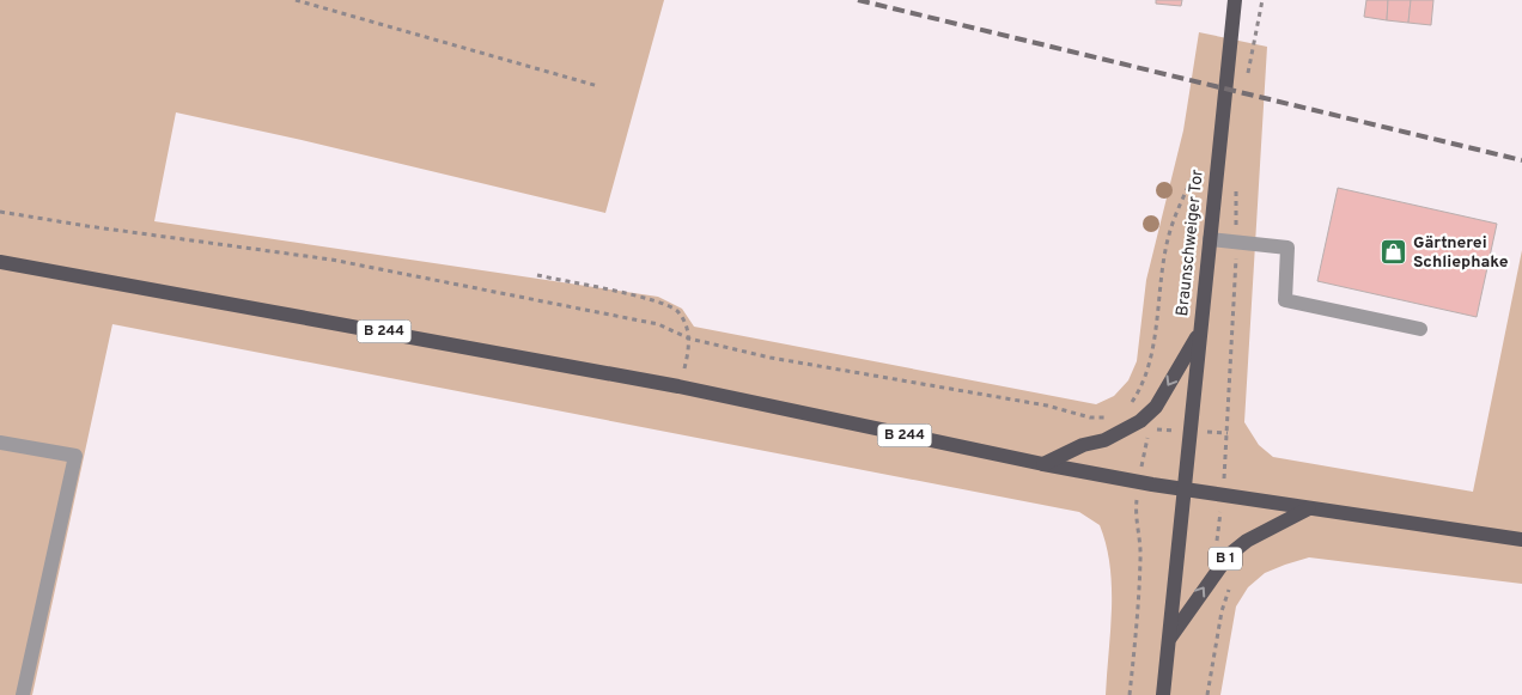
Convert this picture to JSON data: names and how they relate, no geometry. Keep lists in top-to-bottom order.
{
  "streets": {
    "main road": ["Braunschweiger Tor", "B 244", "B 1"]
  },
  "crossings": [
    ["Braunschweiger Tor", "B 244"],
    ["Braunschweiger Tor", "B 1"],
    ["B 244", "B 1"]
  ],
  "places": {
    "shop": ["Gärtnerei Schliephake"]
  }
}
